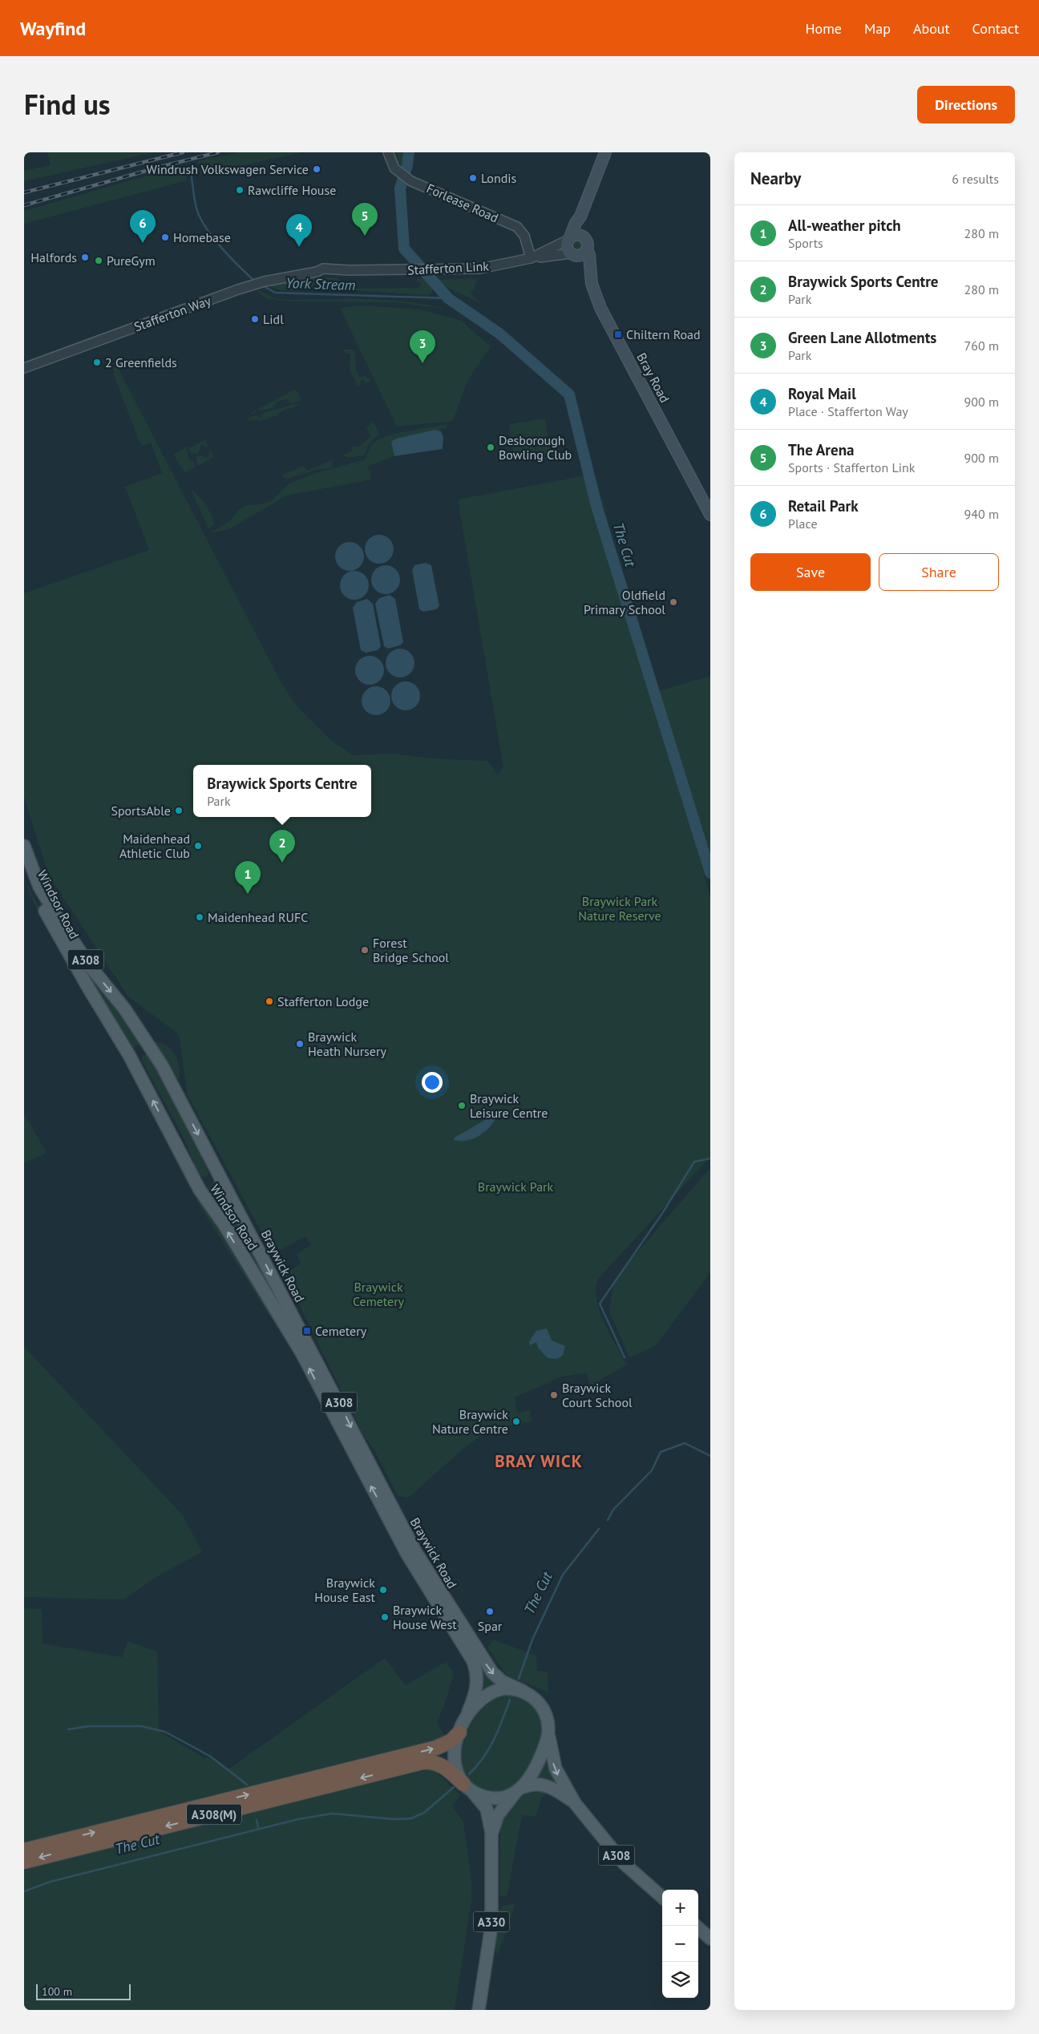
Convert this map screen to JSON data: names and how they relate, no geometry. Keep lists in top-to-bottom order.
{
  "streets": {
    "highway": ["A308(M)"],
    "main road": [
      "Bray Road",
      "Windsor Road",
      "A308",
      "Braywick Road",
      "A330"
    ],
    "street": ["Forlease Road", "Stafferton Link", "Stafferton Way"]
  },
  "crossings": [
    ["Forlease Road", "Stafferton Link"],
    ["Stafferton Link", "Stafferton Way"],
    ["Stafferton Link", "Bray Road"],
    ["Windsor Road", "A308"],
    ["Windsor Road", "Braywick Road"],
    ["Windsor Road", "A308(M)"],
    ["Windsor Road", "A330"],
    ["A308", "Braywick Road"],
    ["A308", "A308(M)"],
    ["A308", "A330"],
    ["Braywick Road", "A308(M)"],
    ["Braywick Road", "A330"],
    ["A308(M)", "A330"]
  ],
  "one_way": ["Windsor Road", "Braywick Road"],
  "districts": ["BRAY WICK"],
  "water": ["York Stream", "The Cut"],
  "parks": ["Braywick Park Nature Reserve", "Braywick Park", "Braywick Cemetery"],
  "places": {
    "other": [
      "Windrush Volkswagen Service",
      "Londis",
      "Rawcliffe House",
      "Homebase",
      "Halfords",
      "PureGym",
      "Lidl",
      "2 Greenfields",
      "Desborough Bowling Club",
      "Oldfield Primary School",
      "SportsAble",
      "Maidenhead Athletic Club",
      "Maidenhead RUFC",
      "Forest Bridge School",
      "Stafferton Lodge",
      "Braywick Heath Nursery",
      "Braywick Leisure Centre",
      "Braywick Court School",
      "Braywick Nature Centre",
      "Braywick House East",
      "Spar",
      "Braywick House West"
    ],
    "transit": ["Chiltern Road", "Cemetery"]
  },
  "scale_bar": "100 m",
  "page": {
    "header": "Wayfind",
    "nav": [
      "Home",
      "Map",
      "About",
      "Contact"
    ],
    "title": "Find us",
    "buttons": [
      "Directions",
      ["Save", "Share"]
    ],
    "heading": ["Nearby", "6 results"],
    "pins": [
      "5",
      "6",
      "4",
      "3",
      "2",
      "1"
    ],
    "list": [
      {
        "mark": "1",
        "name": "All-weather pitch",
        "note": "Sports",
        "value": "280 m"
      },
      {
        "mark": "2",
        "name": "Braywick Sports Centre",
        "note": "Park",
        "value": "280 m"
      },
      {
        "mark": "3",
        "name": "Green Lane Allotments",
        "note": "Park",
        "value": "760 m"
      },
      {
        "mark": "4",
        "name": "Royal Mail",
        "note": "Place · Stafferton Way",
        "value": "900 m"
      },
      {
        "mark": "5",
        "name": "The Arena",
        "note": "Sports · Stafferton Link",
        "value": "900 m"
      },
      {
        "mark": "6",
        "name": "Retail Park",
        "note": "Place",
        "value": "940 m"
      }
    ],
    "popup": ["Braywick Sports Centre", "Park"],
    "map_buttons": ["+", "−"],
    "scale": "100 m"
  }
}
